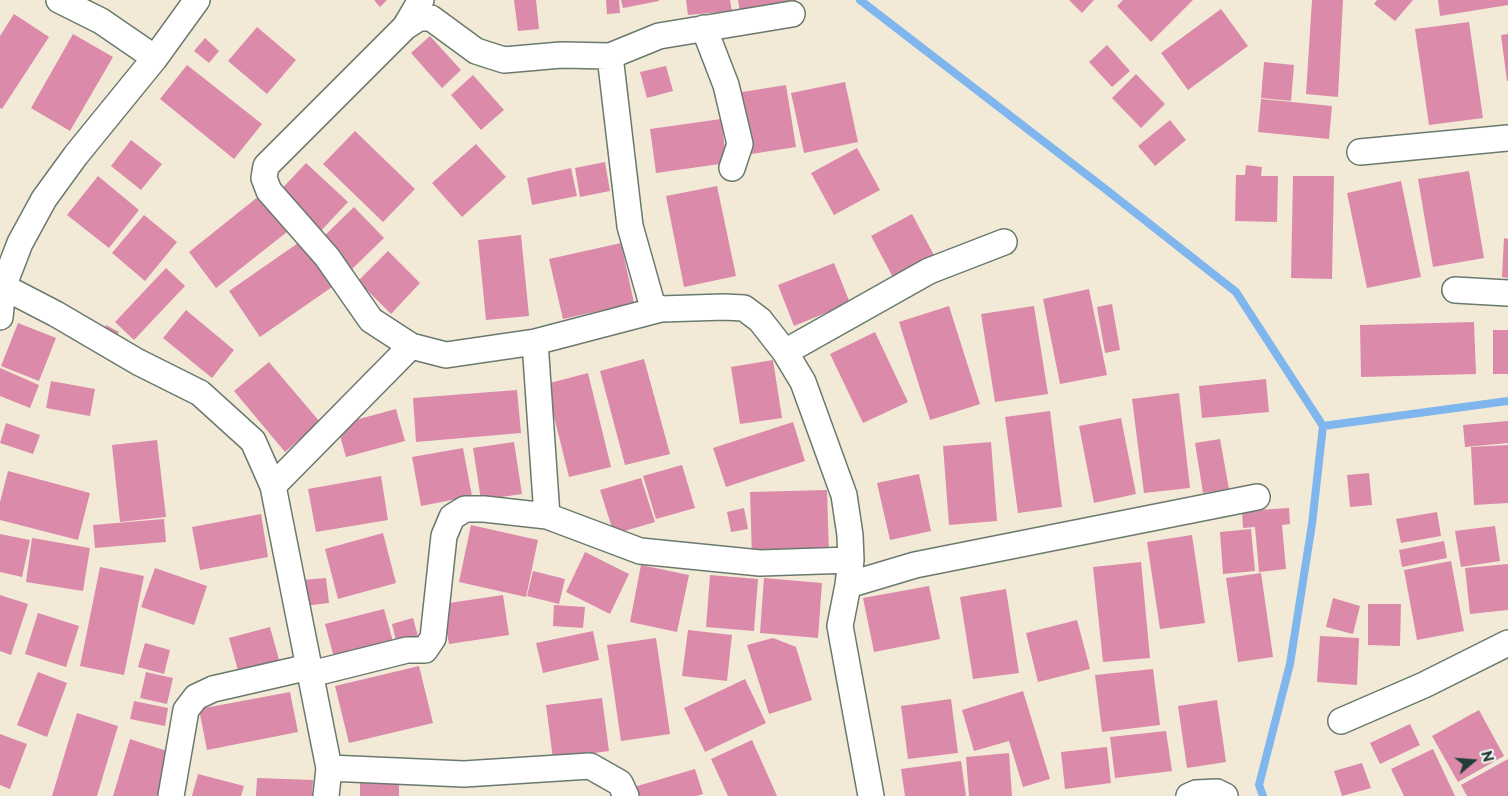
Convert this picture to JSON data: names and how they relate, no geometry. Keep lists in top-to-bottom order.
{
  "north": "right"
}
